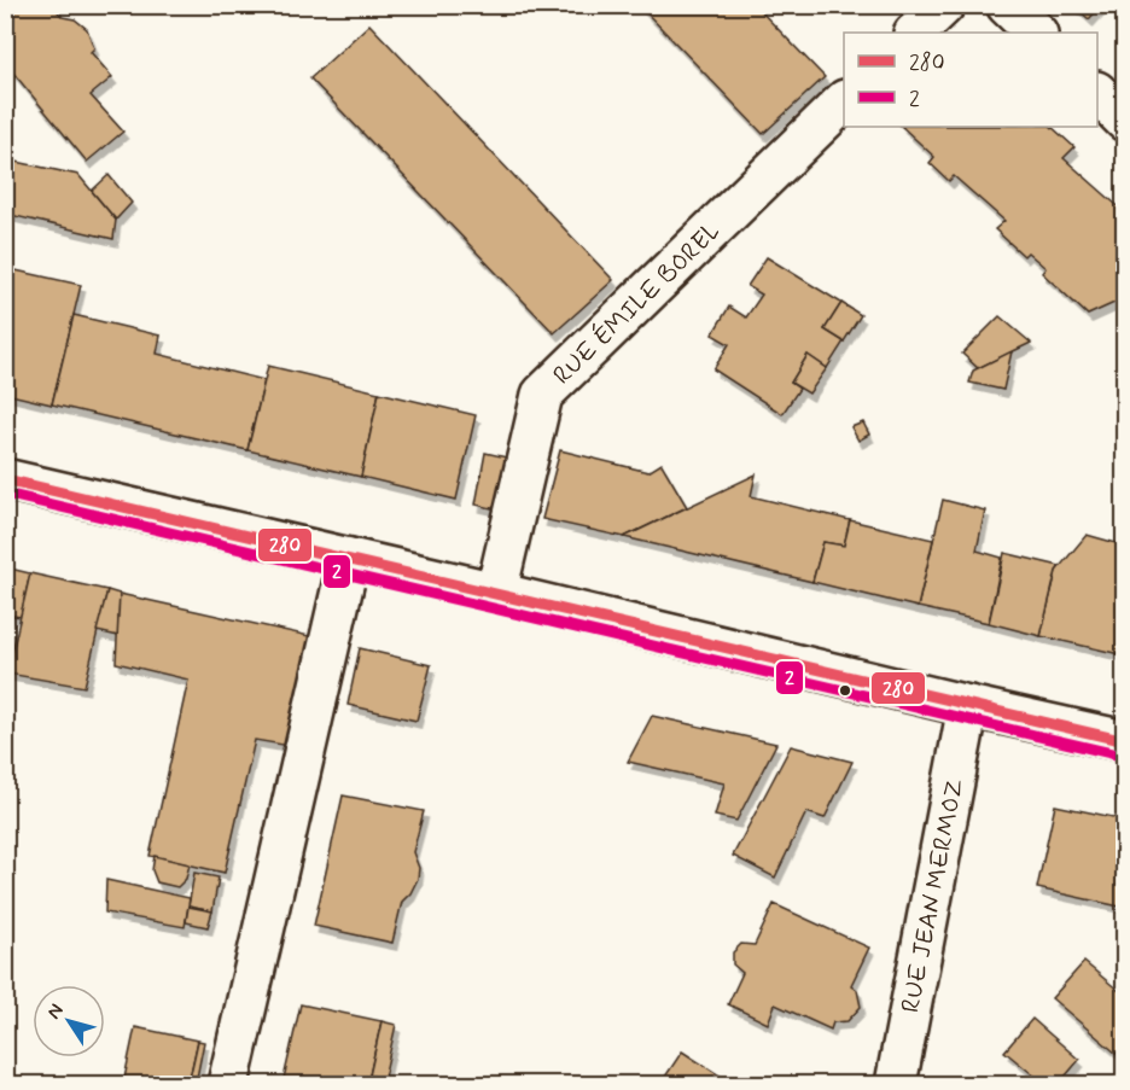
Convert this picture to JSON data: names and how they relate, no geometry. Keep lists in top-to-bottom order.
{
  "streets": {
    "street": ["RUE ÉMILE BOREL", "RUE JEAN MERMOZ"]
  },
  "lines": ["transit line 280", "transit line 2"],
  "legend": ["280", "2"],
  "north": "top left"
}
